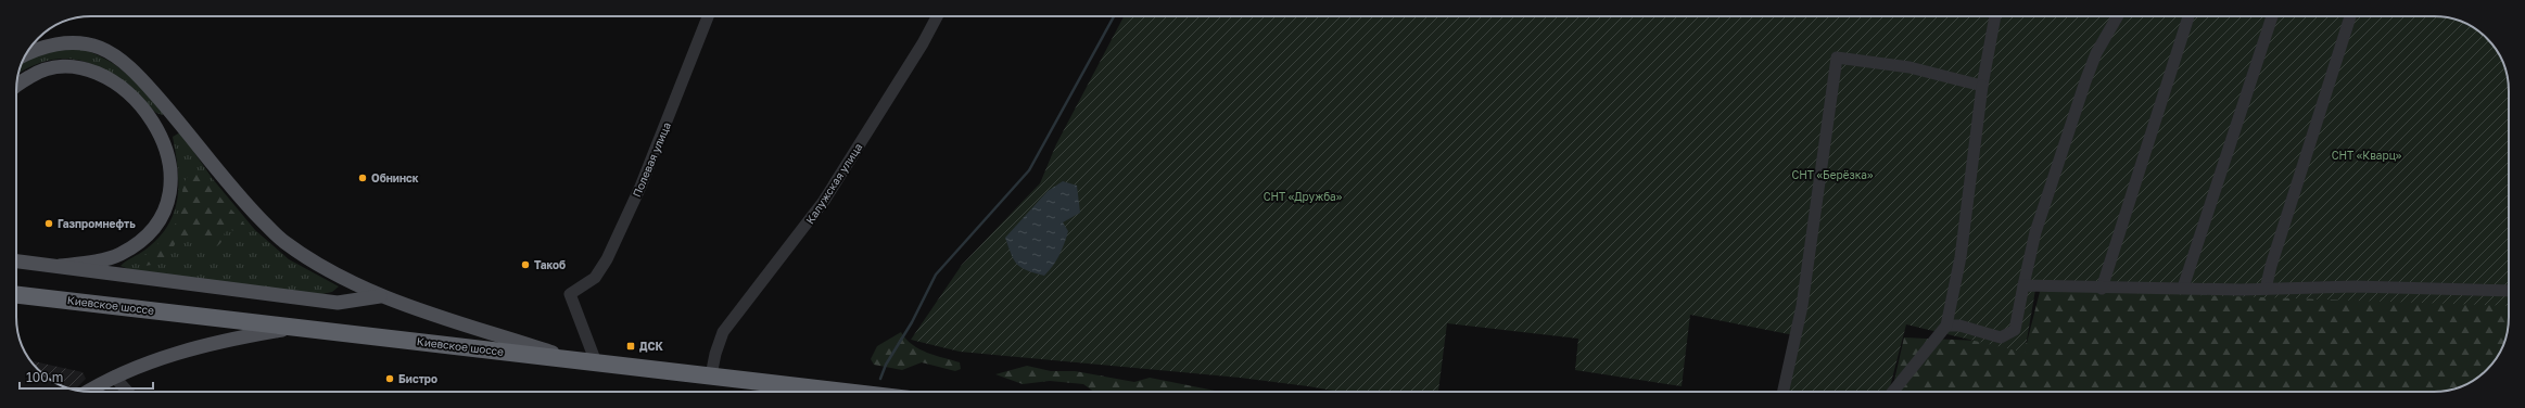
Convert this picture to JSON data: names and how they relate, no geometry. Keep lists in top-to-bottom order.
{
  "streets": {
    "highway": ["Киевское шоссе"],
    "street": ["Полевая улица", "Калужская улица"]
  },
  "crossings": [
    ["Полевая улица", "Киевское шоссе"],
    ["Калужская улица", "Киевское шоссе"]
  ],
  "parks": ["СНТ «Кварц»", "СНТ «Берёзка»", "СНТ «Дружба»"],
  "places": {
    "other": [
      "Обнинск",
      "Газпромнефть",
      "Такоб",
      "Бистро"
    ],
    "transit": ["ДСК"]
  },
  "scale_bar": "100 m"
}
